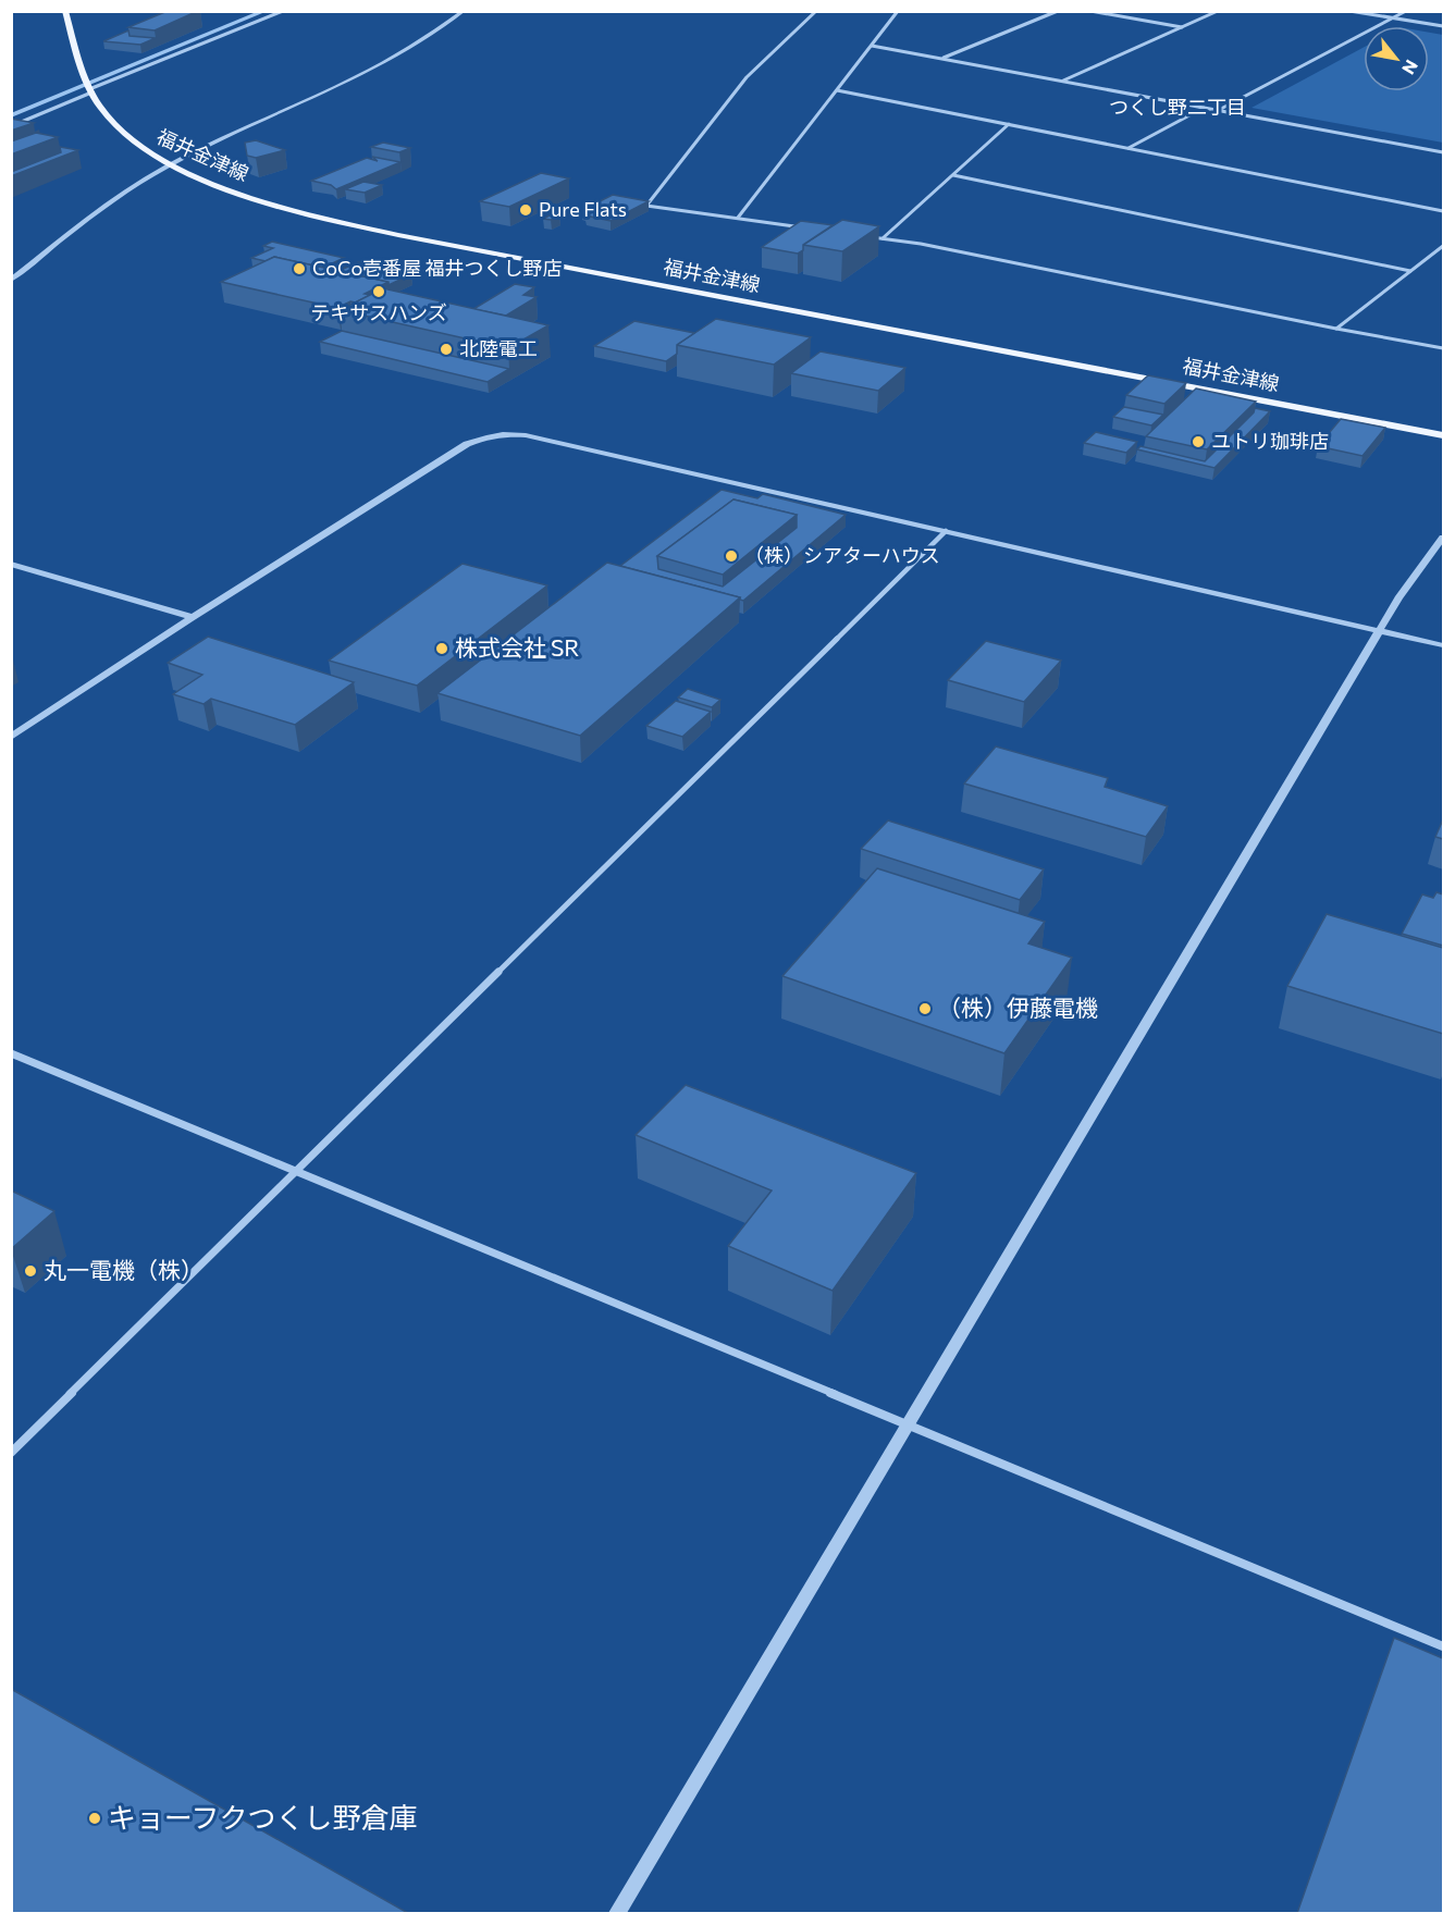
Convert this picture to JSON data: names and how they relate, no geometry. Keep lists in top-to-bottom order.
{
  "streets": {
    "main road": ["福井金津線"]
  },
  "districts": ["つくし野二丁目"],
  "places": [
    "Pure Flats",
    "CoCo壱番屋 福井つくし野店",
    "テキサスハンズ",
    "北陸電工",
    "ユトリ珈琲店",
    "（株）シアターハウス",
    "株式会社 SR",
    "（株）伊藤電機",
    "丸一電機（株）",
    "キョーフクつくし野倉庫"
  ],
  "north": "bottom right"
}
